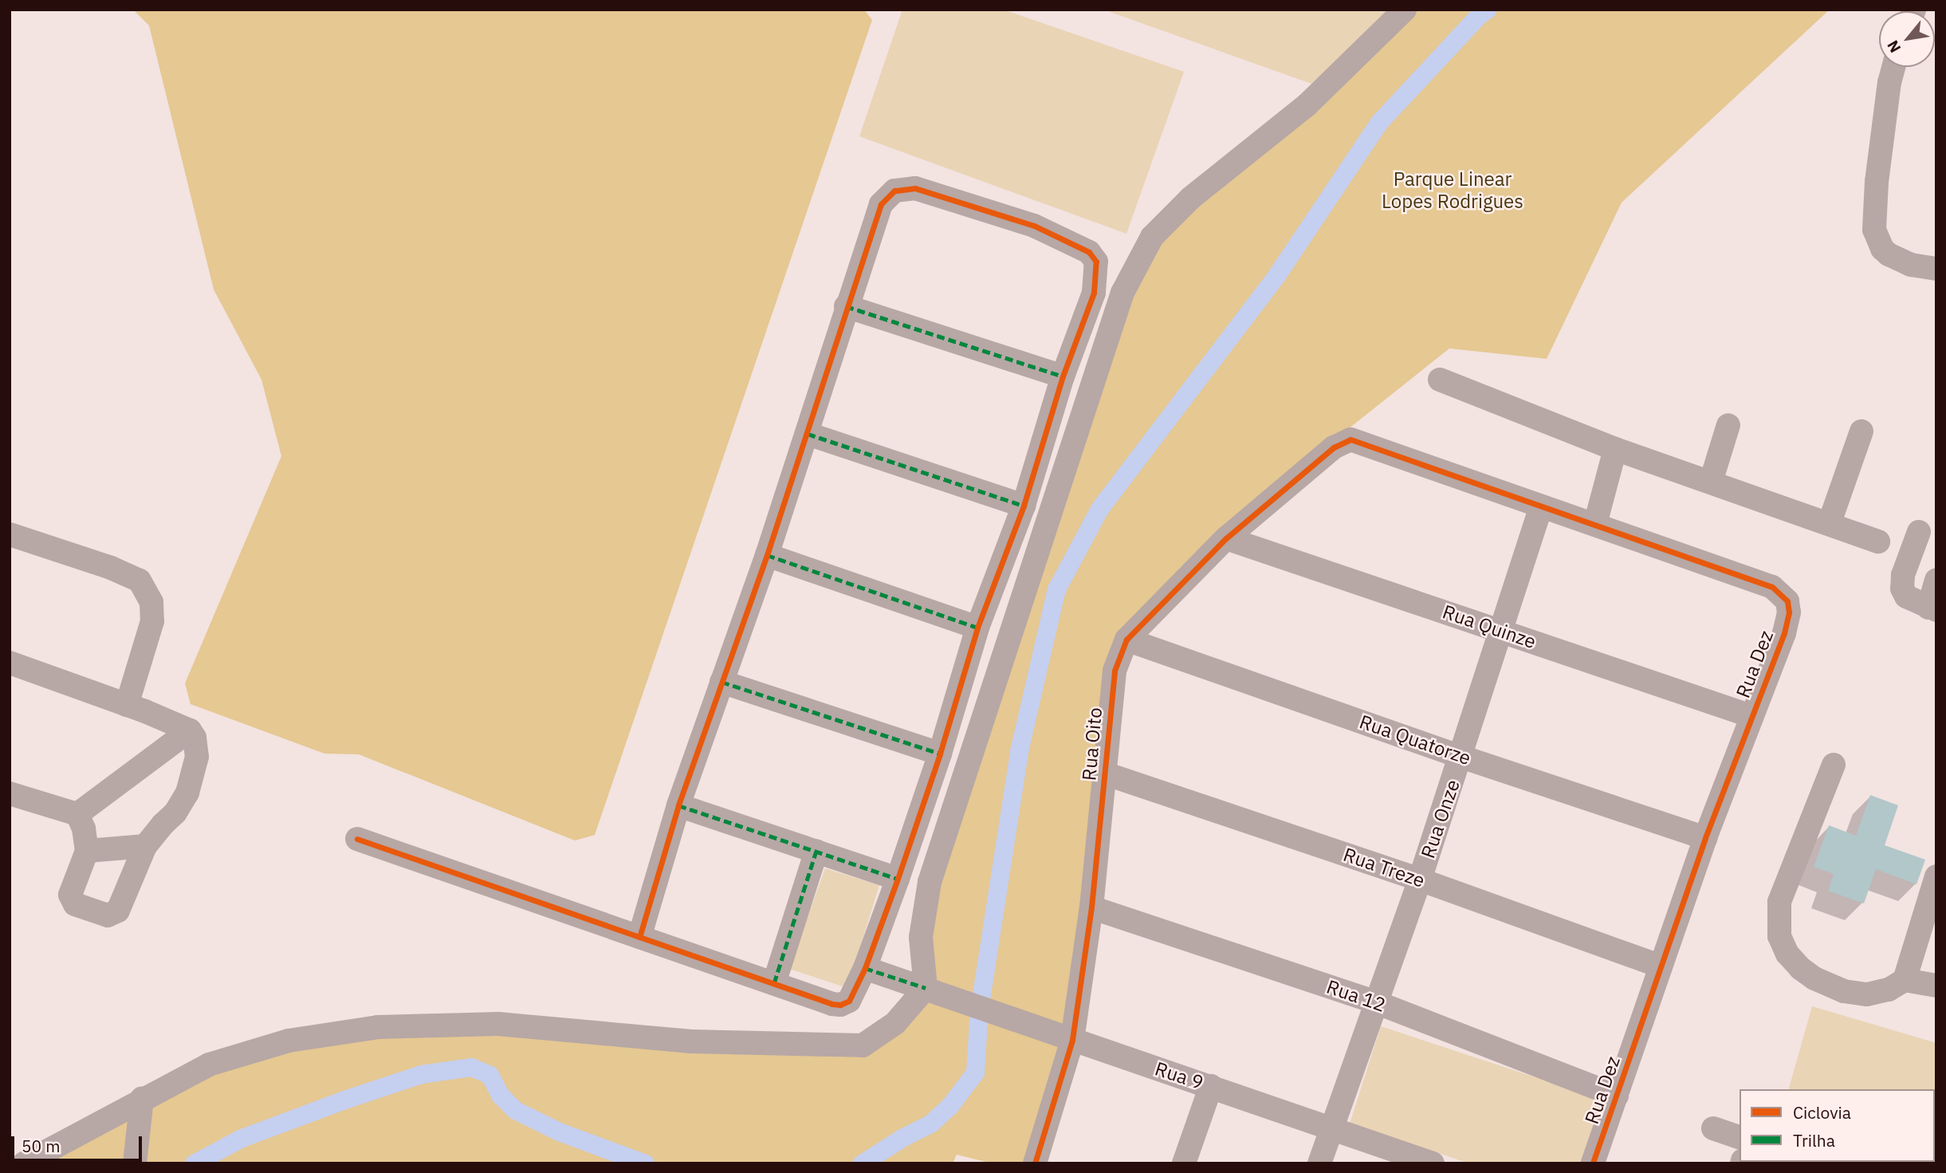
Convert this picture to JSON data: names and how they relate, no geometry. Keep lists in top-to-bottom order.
{
  "streets": {
    "street": [
      "Rua Quinze",
      "Rua Dez",
      "Rua Quatorze",
      "Rua Oito",
      "Rua Onze",
      "Rua Treze",
      "Rua 12",
      "Rua 9"
    ]
  },
  "crossings": [
    ["Rua Quinze", "Rua Dez"],
    ["Rua Quinze", "Rua Oito"],
    ["Rua Quinze", "Rua Onze"],
    ["Rua Dez", "Rua Quatorze"],
    ["Rua Dez", "Rua Oito"],
    ["Rua Dez", "Rua Onze"],
    ["Rua Dez", "Rua Treze"],
    ["Rua Dez", "Rua 12"],
    ["Rua Quatorze", "Rua Oito"],
    ["Rua Quatorze", "Rua Onze"],
    ["Rua Oito", "Rua Treze"],
    ["Rua Oito", "Rua 12"],
    ["Rua Oito", "Rua 9"],
    ["Rua Onze", "Rua Treze"],
    ["Rua Onze", "Rua 12"],
    ["Rua Onze", "Rua 9"]
  ],
  "parks": ["Parque Linear Lopes Rodrigues"],
  "legend": ["Ciclovia", "Trilha"],
  "scale_bar": "50 m",
  "north": "bottom left"
}
